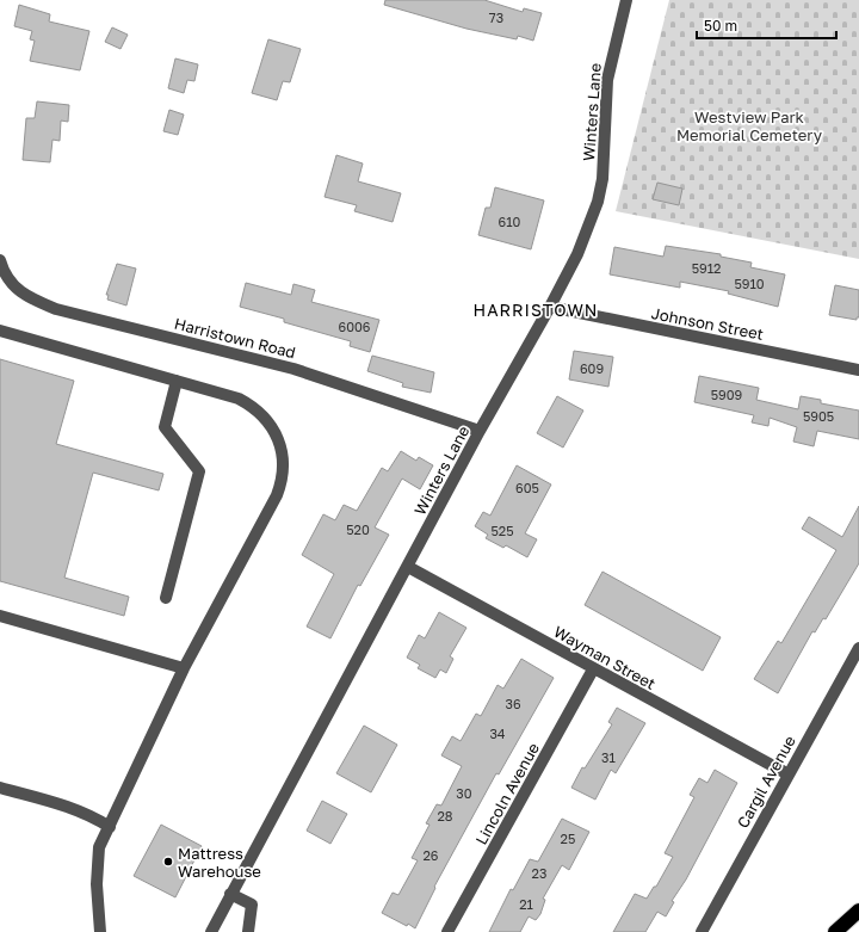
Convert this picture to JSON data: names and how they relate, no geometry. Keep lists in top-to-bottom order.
{
  "streets": {
    "street": [
      "Winters Lane",
      "Johnson Street",
      "Harristown Road",
      "Wayman Street",
      "Cargil Avenue",
      "Lincoln Avenue"
    ]
  },
  "crossings": [
    ["Winters Lane", "Johnson Street"],
    ["Winters Lane", "Harristown Road"],
    ["Winters Lane", "Wayman Street"],
    ["Wayman Street", "Cargil Avenue"],
    ["Wayman Street", "Lincoln Avenue"]
  ],
  "districts": ["HARRISTOWN"],
  "parks": ["Westview Park Memorial Cemetery"],
  "places": ["Mattress Warehouse"],
  "house_numbers": [
    "73",
    "610",
    "5912",
    "5910",
    "6006",
    "609",
    "5909",
    "5905",
    "605",
    "520",
    "525",
    "36",
    "34",
    "31",
    "30",
    "28",
    "25",
    "26",
    "23",
    "21"
  ],
  "scale_bar": "50 m"
}
